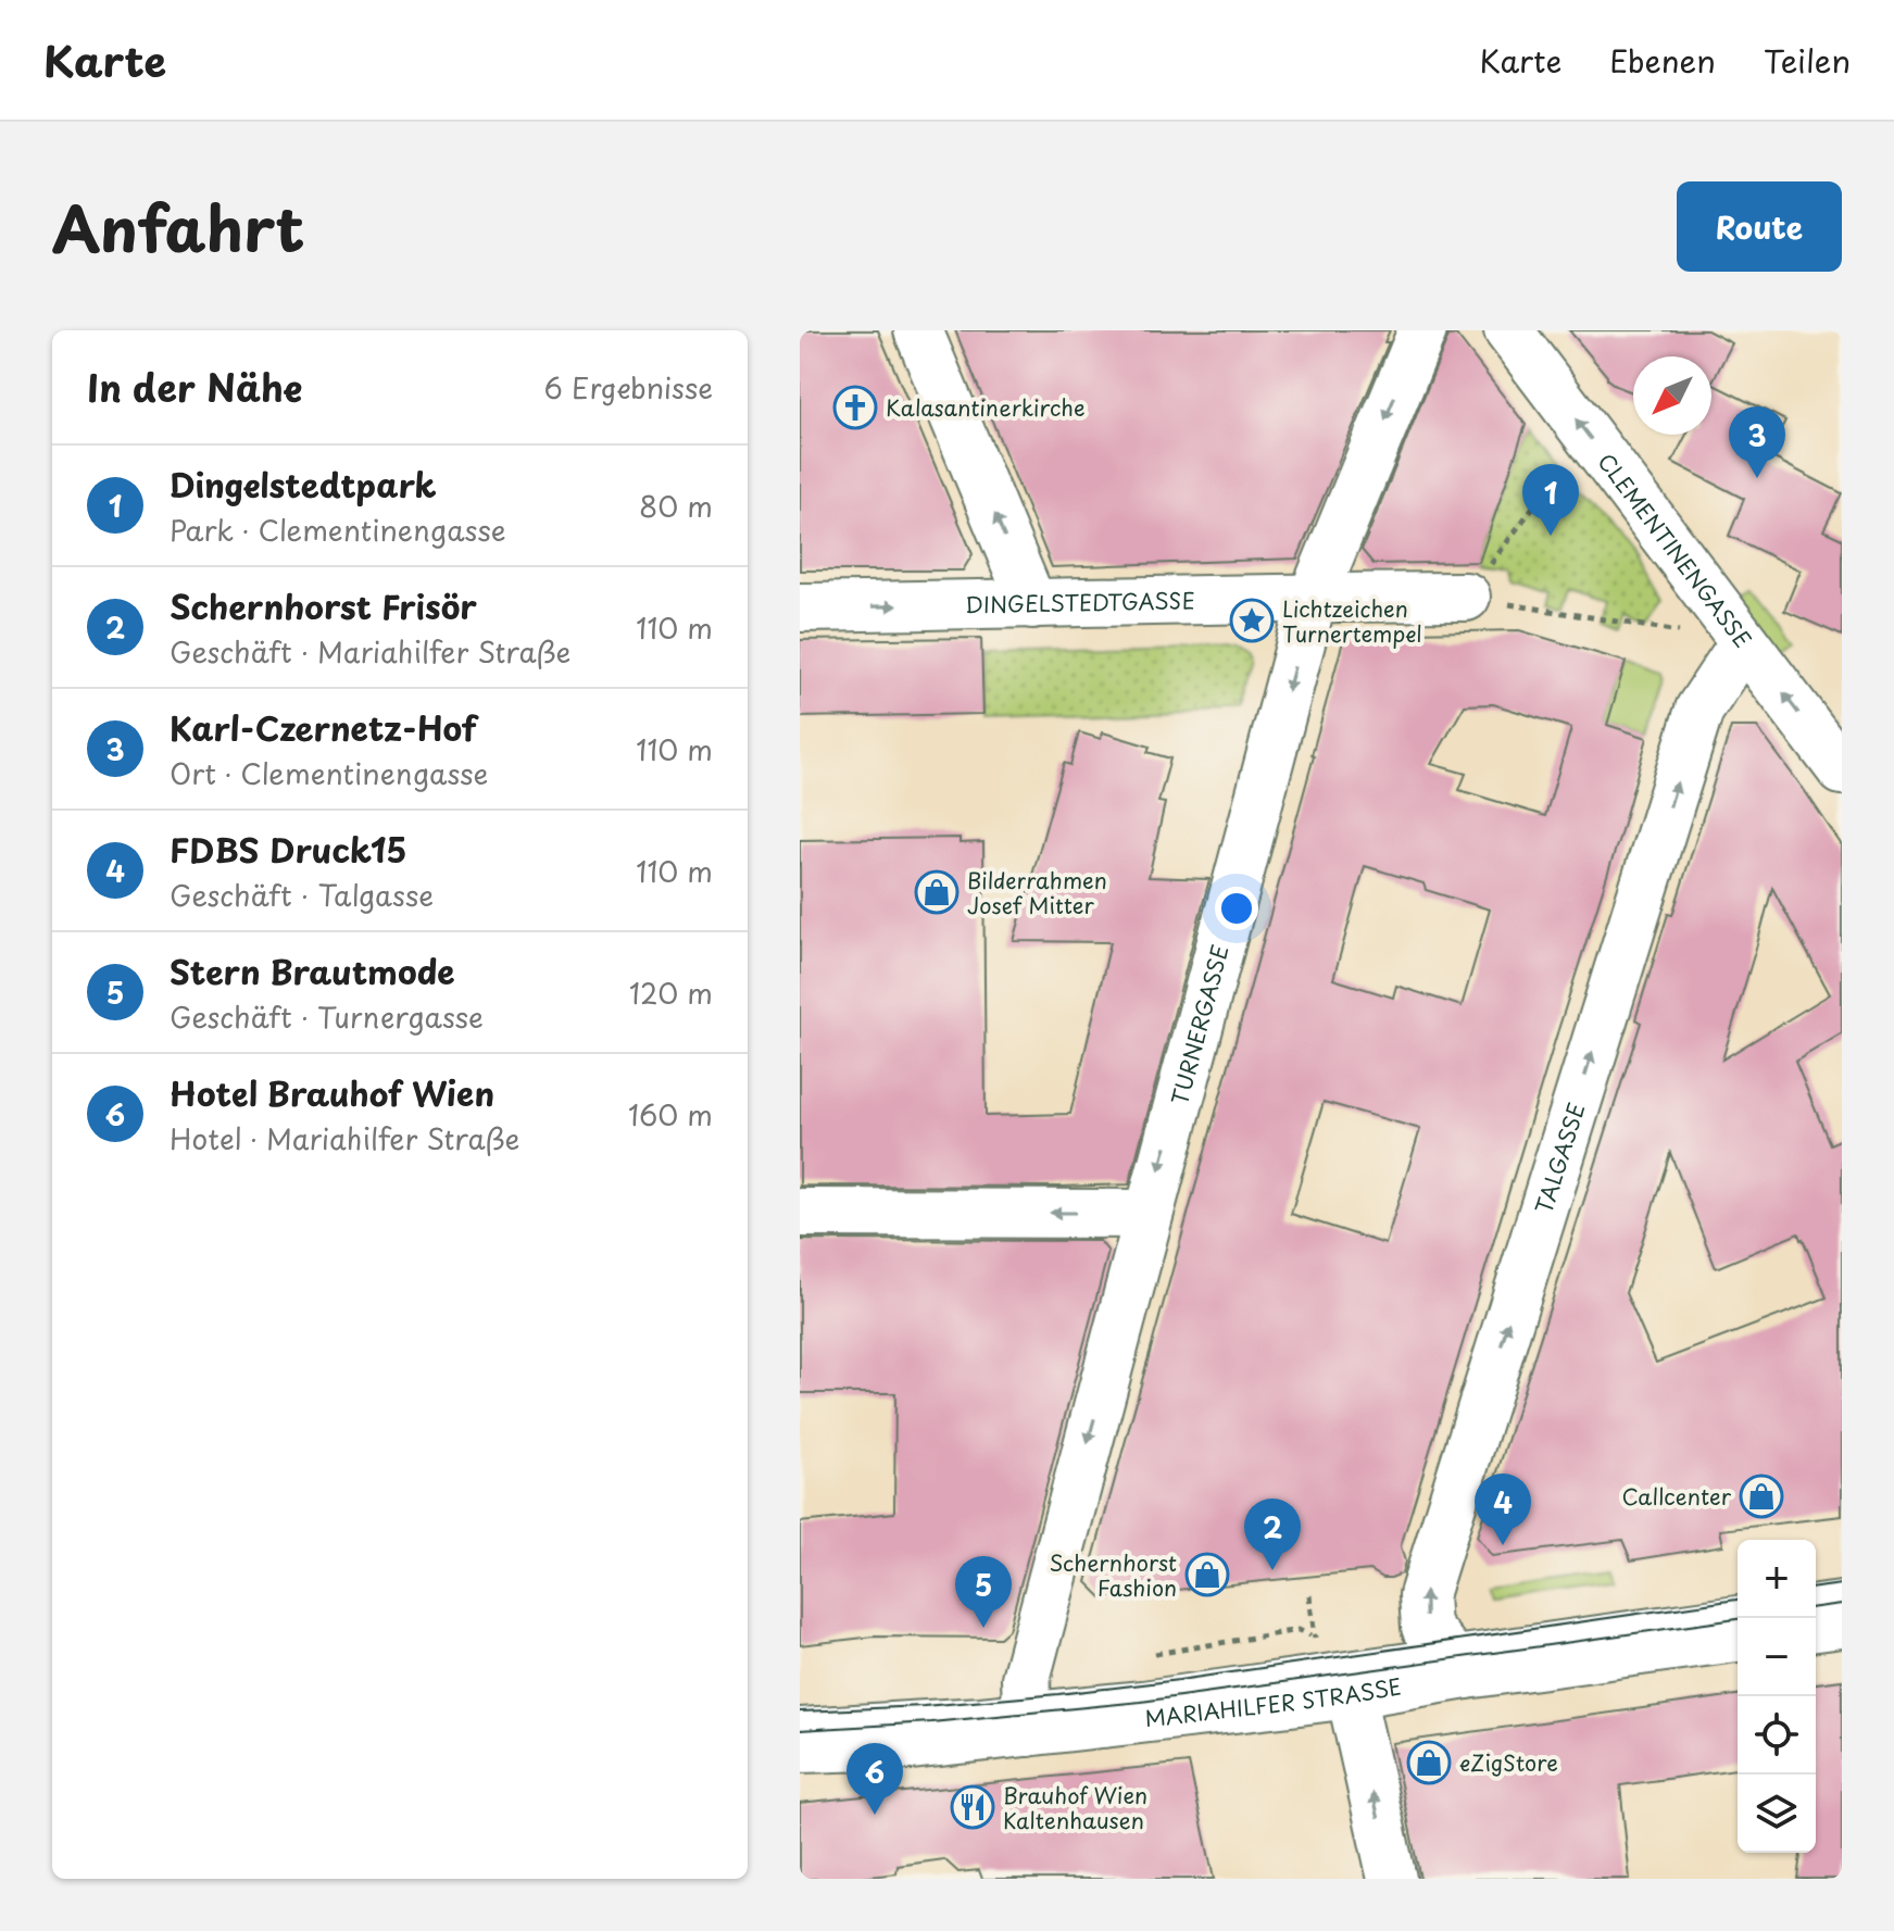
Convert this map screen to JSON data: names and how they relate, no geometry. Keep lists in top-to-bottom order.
{
  "streets": {
    "street": [
      "CLEMENTINENGASSE",
      "DINGELSTEDTGASSE",
      "TURNERGASSE",
      "TALGASSE",
      "MARIAHILFER STRASSE"
    ]
  },
  "crossings": [
    ["CLEMENTINENGASSE", "TALGASSE"],
    ["DINGELSTEDTGASSE", "TURNERGASSE"],
    ["TURNERGASSE", "MARIAHILFER STRASSE"],
    ["TALGASSE", "MARIAHILFER STRASSE"]
  ],
  "one_way": ["CLEMENTINENGASSE", "TURNERGASSE", "TALGASSE"],
  "places": {
    "church": ["Kalasantinerkirche"],
    "place": ["Lichtzeichen Turnertempel"],
    "shop": [
      "Bilderrahmen Josef Mitter",
      "Callcenter",
      "Schernhorst Fashion",
      "eZigStore"
    ],
    "restaurant": ["Brauhof Wien Kaltenhausen"]
  },
  "north": "bottom left",
  "page": {
    "header": "Karte",
    "nav": ["Karte", "Ebenen", "Teilen"],
    "title": "Anfahrt",
    "buttons": "Route",
    "heading": ["In der Nähe", "6 Ergebnisse"],
    "pins": [
      "3",
      "1",
      "4",
      "2",
      "5",
      "6"
    ],
    "list": [
      {
        "mark": "1",
        "name": "Dingelstedtpark",
        "note": "Park · Clementinengasse",
        "value": "80 m"
      },
      {
        "mark": "2",
        "name": "Schernhorst Frisör",
        "note": "Geschäft · Mariahilfer Straße",
        "value": "110 m"
      },
      {
        "mark": "3",
        "name": "Karl-Czernetz-Hof",
        "note": "Ort · Clementinengasse",
        "value": "110 m"
      },
      {
        "mark": "4",
        "name": "FDBS Druck15",
        "note": "Geschäft · Talgasse",
        "value": "110 m"
      },
      {
        "mark": "5",
        "name": "Stern Brautmode",
        "note": "Geschäft · Turnergasse",
        "value": "120 m"
      },
      {
        "mark": "6",
        "name": "Hotel Brauhof Wien",
        "note": "Hotel · Mariahilfer Straße",
        "value": "160 m"
      }
    ],
    "map_buttons": ["+", "−"]
  }
}
